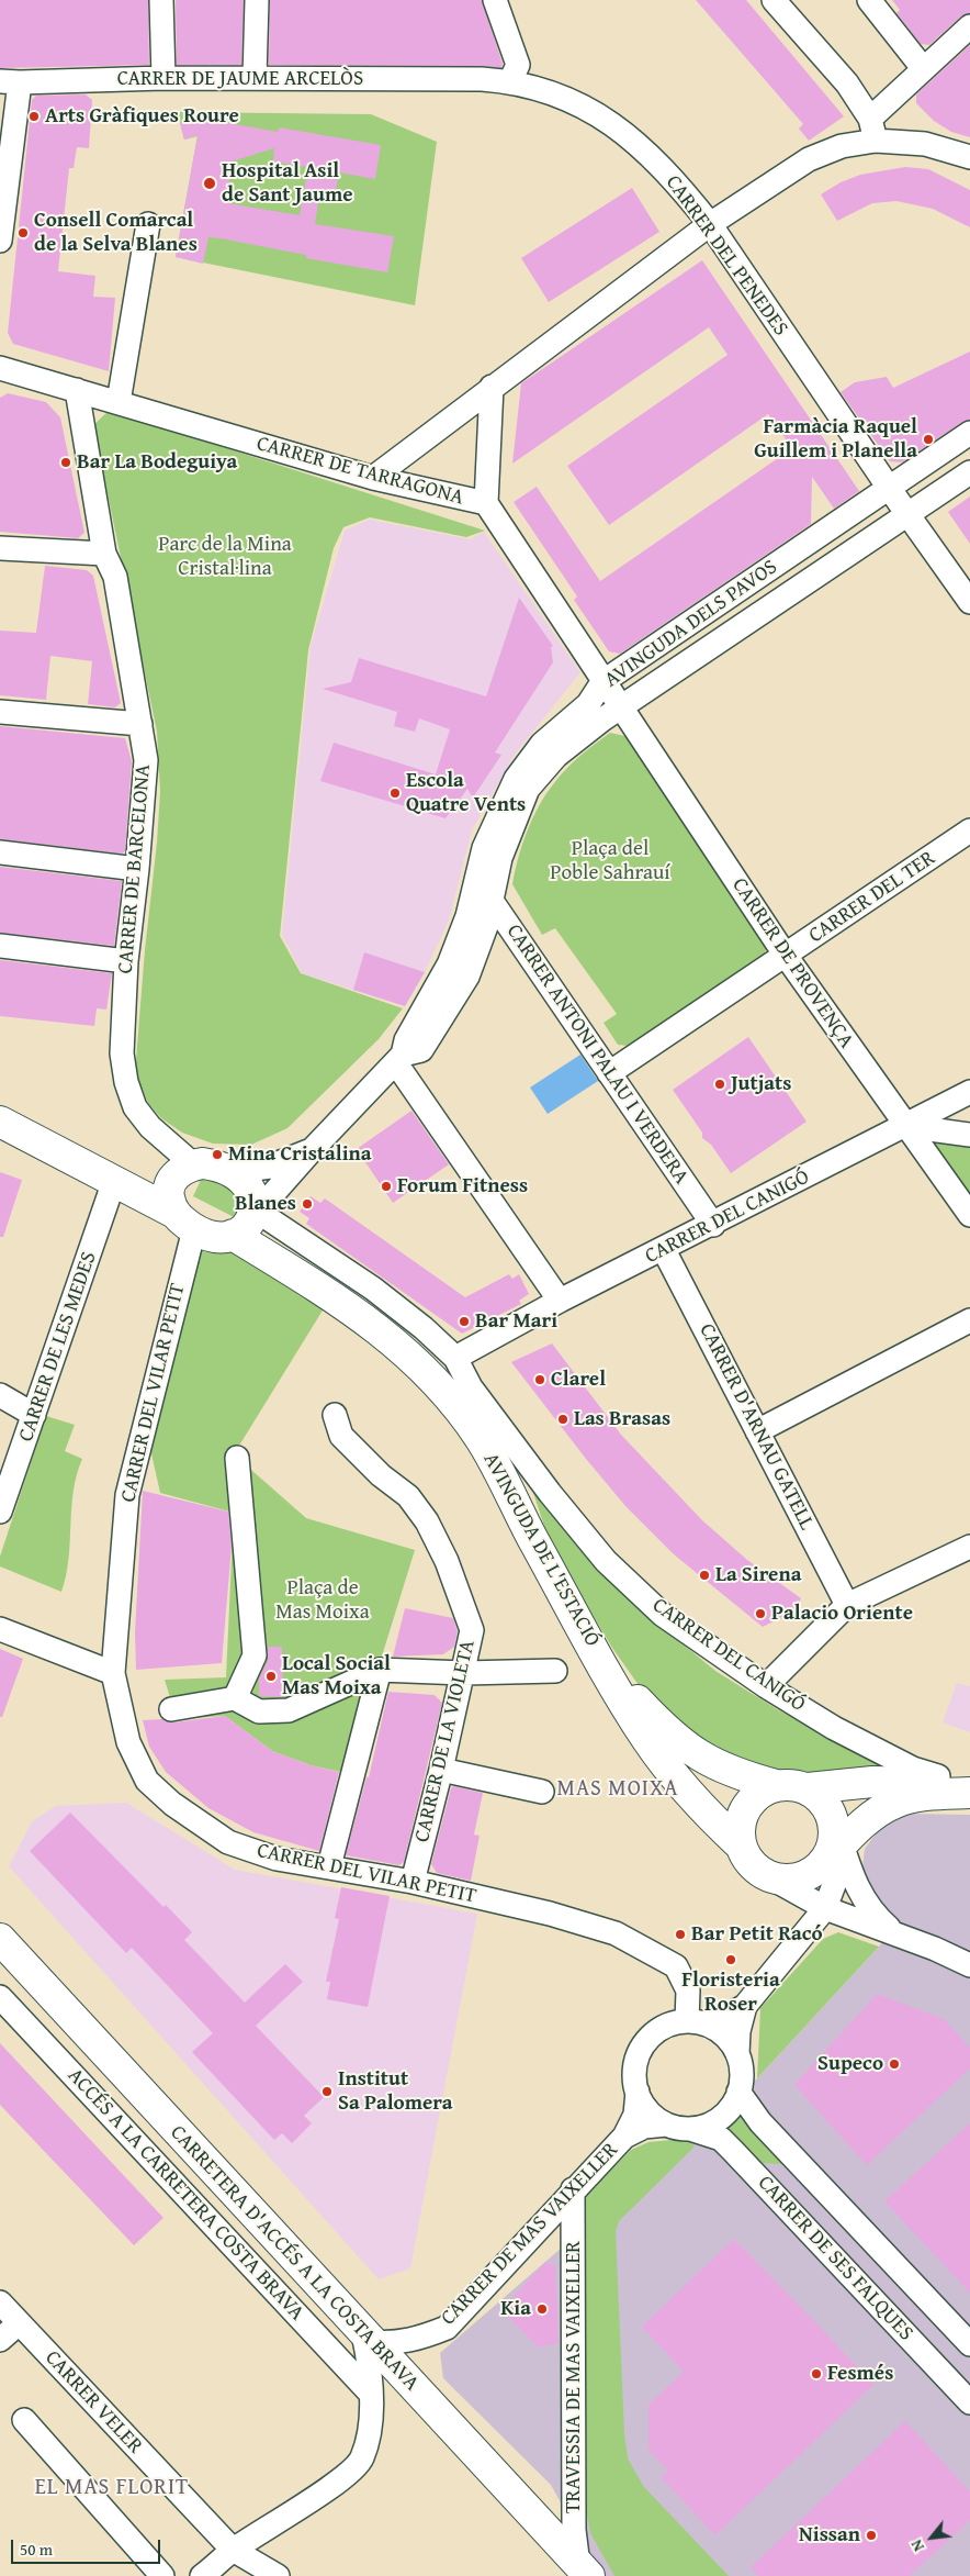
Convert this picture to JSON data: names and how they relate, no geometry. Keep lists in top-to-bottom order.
{
  "streets": {
    "street": [
      "CARRER DE JAUME ARCELÒS",
      "CARRER DEL PENEDES",
      "CARRER DE TARRAGONA",
      "AVINGUDA DELS PAVOS",
      "CARRER DE BARCELONA",
      "CARRER DEL TER",
      "CARRER DE PROVENÇA",
      "CARRER ANTONI PALAU I VERDERA",
      "CARRER DEL CANIGÓ",
      "CARRER DE LES MEDES",
      "CARRER DEL VILAR PETIT",
      "CARRER D'ARNAU GATELL",
      "AVINGUDA DE L'ESTACIÓ",
      "CARRER DE LA VIOLETA",
      "ACCÉS A LA CARRETERA COSTA BRAVA",
      "CARRER DE MAS VAIXELLER",
      "CARRETERA D'ACCÉS A LA COSTA BRAVA",
      "CARRER DE SES FALQUES",
      "TRAVESSIA DE MAS VAIXELLER",
      "CARRER VELER"
    ]
  },
  "crossings": [
    ["CARRER DE JAUME ARCELÒS", "CARRER DEL PENEDES"],
    ["CARRER DEL PENEDES", "AVINGUDA DELS PAVOS"],
    ["CARRER DE TARRAGONA", "AVINGUDA DELS PAVOS"],
    ["CARRER DE TARRAGONA", "CARRER DE BARCELONA"],
    ["CARRER DE TARRAGONA", "CARRER DE PROVENÇA"],
    ["AVINGUDA DELS PAVOS", "CARRER DE BARCELONA"],
    ["AVINGUDA DELS PAVOS", "CARRER DE PROVENÇA"],
    ["AVINGUDA DELS PAVOS", "CARRER ANTONI PALAU I VERDERA"],
    ["AVINGUDA DELS PAVOS", "CARRER DEL CANIGÓ"],
    ["AVINGUDA DELS PAVOS", "CARRER DEL VILAR PETIT"],
    ["AVINGUDA DELS PAVOS", "AVINGUDA DE L'ESTACIÓ"],
    ["CARRER DE BARCELONA", "CARRER DEL CANIGÓ"],
    ["CARRER DE BARCELONA", "CARRER DEL VILAR PETIT"],
    ["CARRER DE BARCELONA", "AVINGUDA DE L'ESTACIÓ"],
    ["CARRER DEL TER", "CARRER DE PROVENÇA"],
    ["CARRER DEL TER", "CARRER ANTONI PALAU I VERDERA"],
    ["CARRER DE PROVENÇA", "CARRER DEL CANIGÓ"],
    ["CARRER ANTONI PALAU I VERDERA", "CARRER DEL CANIGÓ"],
    ["CARRER DEL CANIGÓ", "CARRER DEL VILAR PETIT"],
    ["CARRER DEL CANIGÓ", "CARRER D'ARNAU GATELL"],
    ["CARRER DEL CANIGÓ", "AVINGUDA DE L'ESTACIÓ"],
    ["CARRER DEL VILAR PETIT", "AVINGUDA DE L'ESTACIÓ"],
    ["CARRER DEL VILAR PETIT", "CARRER DE LA VIOLETA"],
    ["CARRER DEL VILAR PETIT", "CARRER DE MAS VAIXELLER"],
    ["CARRER DEL VILAR PETIT", "CARRER DE SES FALQUES"],
    ["CARRER DE MAS VAIXELLER", "CARRETERA D'ACCÉS A LA COSTA BRAVA"],
    ["CARRER DE MAS VAIXELLER", "CARRER DE SES FALQUES"],
    ["CARRER DE MAS VAIXELLER", "TRAVESSIA DE MAS VAIXELLER"],
    ["CARRETERA D'ACCÉS A LA COSTA BRAVA", "TRAVESSIA DE MAS VAIXELLER"]
  ],
  "districts": ["MAS MOIXA", "EL MAS FLORIT"],
  "parks": ["Parc de la Mina Cristal·lina", "Plaça del Poble Sahrauí", "Plaça de Mas Moixa"],
  "places": [
    "Arts Gràfiques Roure",
    "Hospital Asil de Sant Jaume",
    "Consell Comarcal de la Selva Blanes",
    "Farmàcia Raquel Guillem i Planella",
    "Bar La Bodeguiya",
    "Escola Quatre Vents",
    "Jutjats",
    "Mina Cristalina",
    "Forum Fitness",
    "Blanes",
    "Bar Mari",
    "Clarel",
    "Las Brasas",
    "La Sirena",
    "Palacio Oriente",
    "Local Social Mas Moixa",
    "Bar Petit Racó",
    "Floristeria Roser",
    "Supeco",
    "Institut Sa Palomera",
    "Kia",
    "Fesmés",
    "Nissan"
  ],
  "scale_bar": "50 m",
  "north": "bottom left"
}
